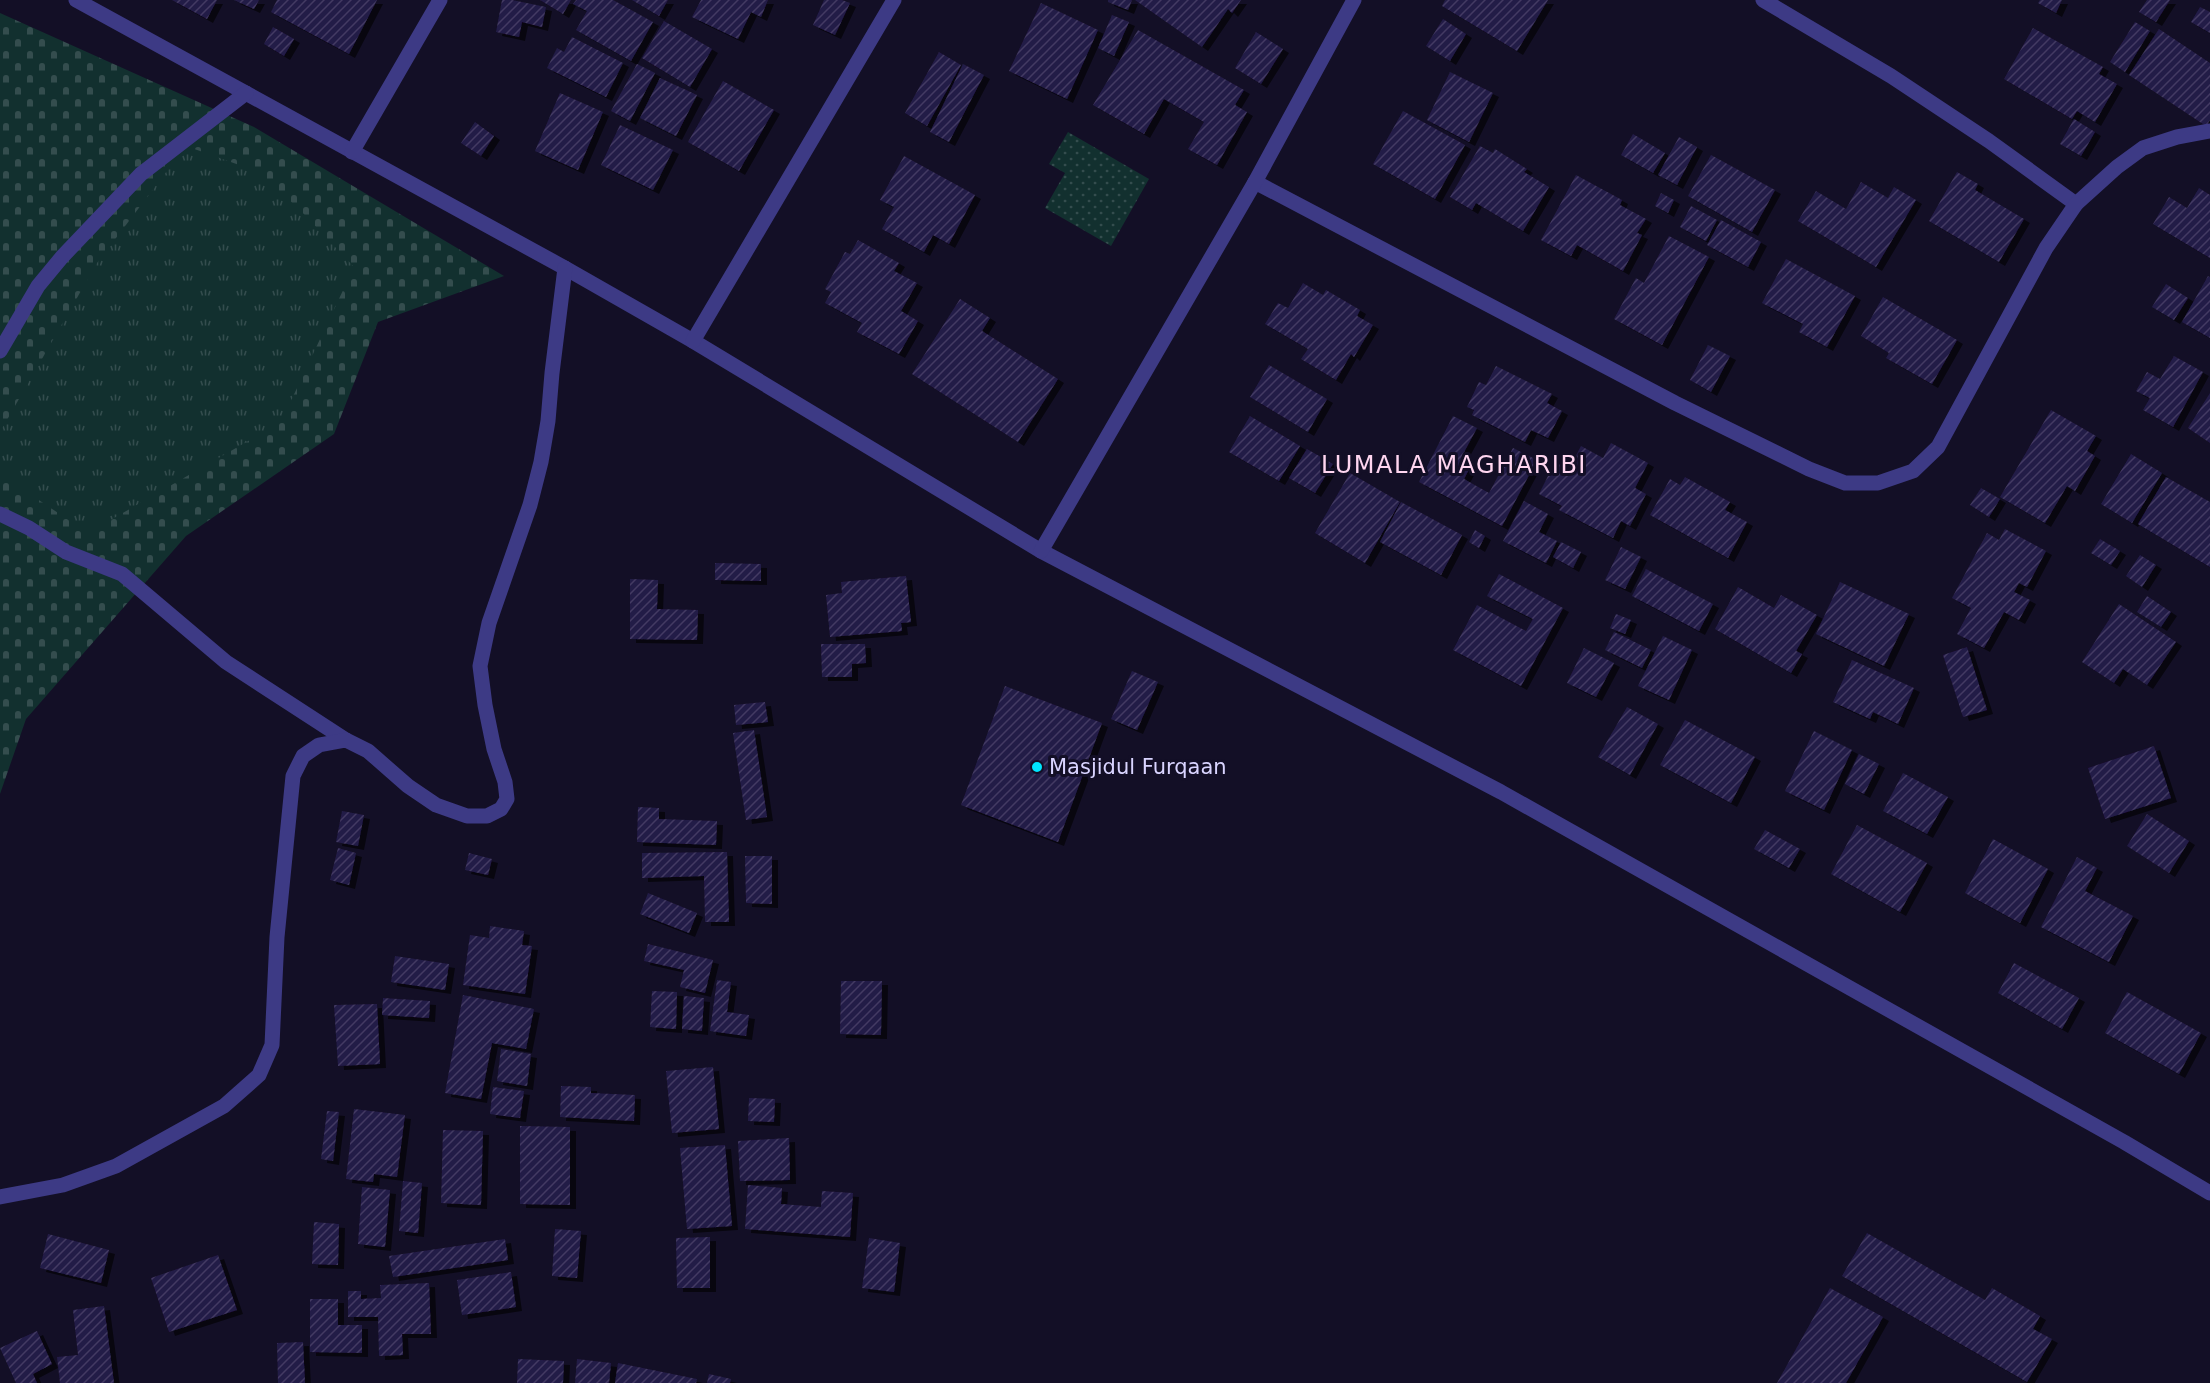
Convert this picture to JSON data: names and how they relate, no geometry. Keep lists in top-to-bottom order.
{
  "districts": ["LUMALA MAGHARIBI"],
  "places": ["Masjidul Furqaan"]
}
